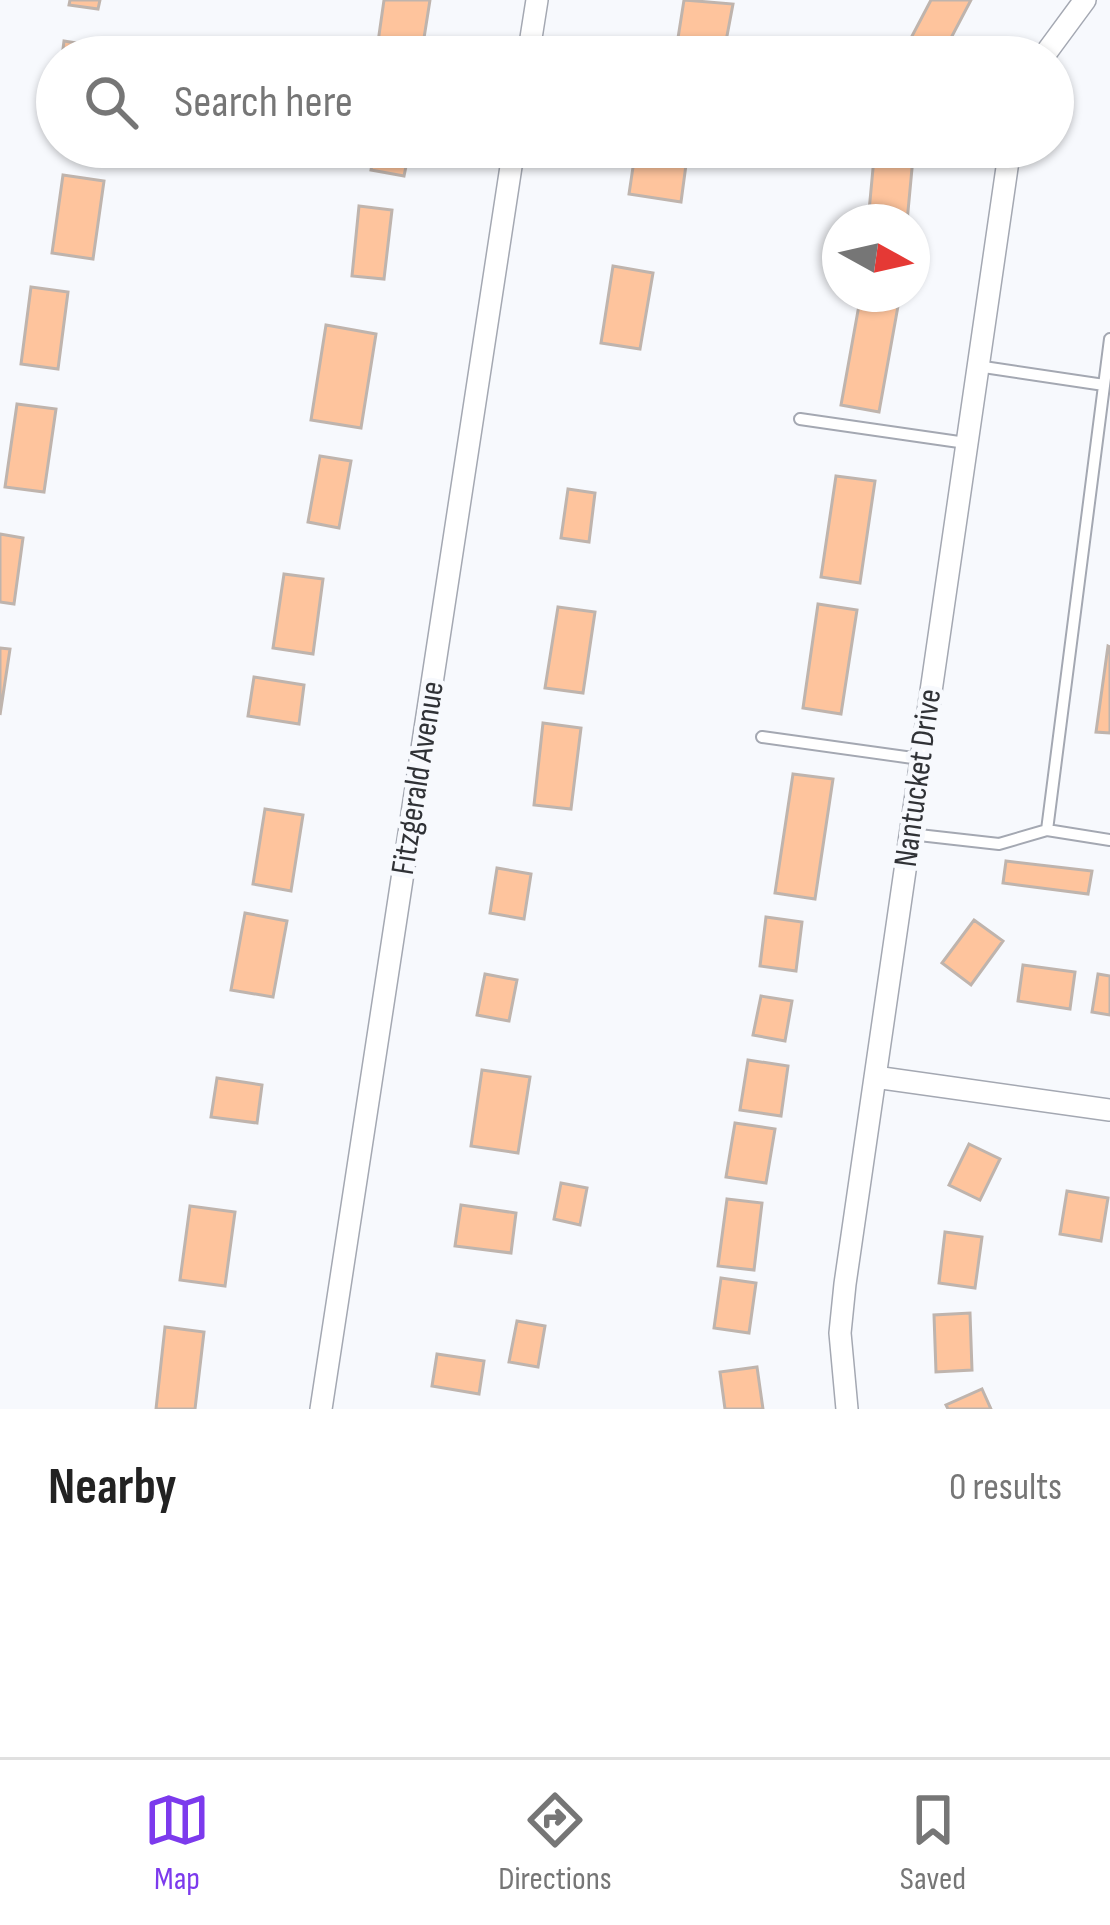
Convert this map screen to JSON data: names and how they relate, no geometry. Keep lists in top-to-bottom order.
{
  "streets": {
    "street": ["Fitzgerald Avenue", "Nantucket Drive"]
  },
  "north": "right",
  "page": {
    "search": "Search here",
    "heading": ["Nearby", "0 results"],
    "nav": ["Map", "Directions", "Saved"]
  }
}
